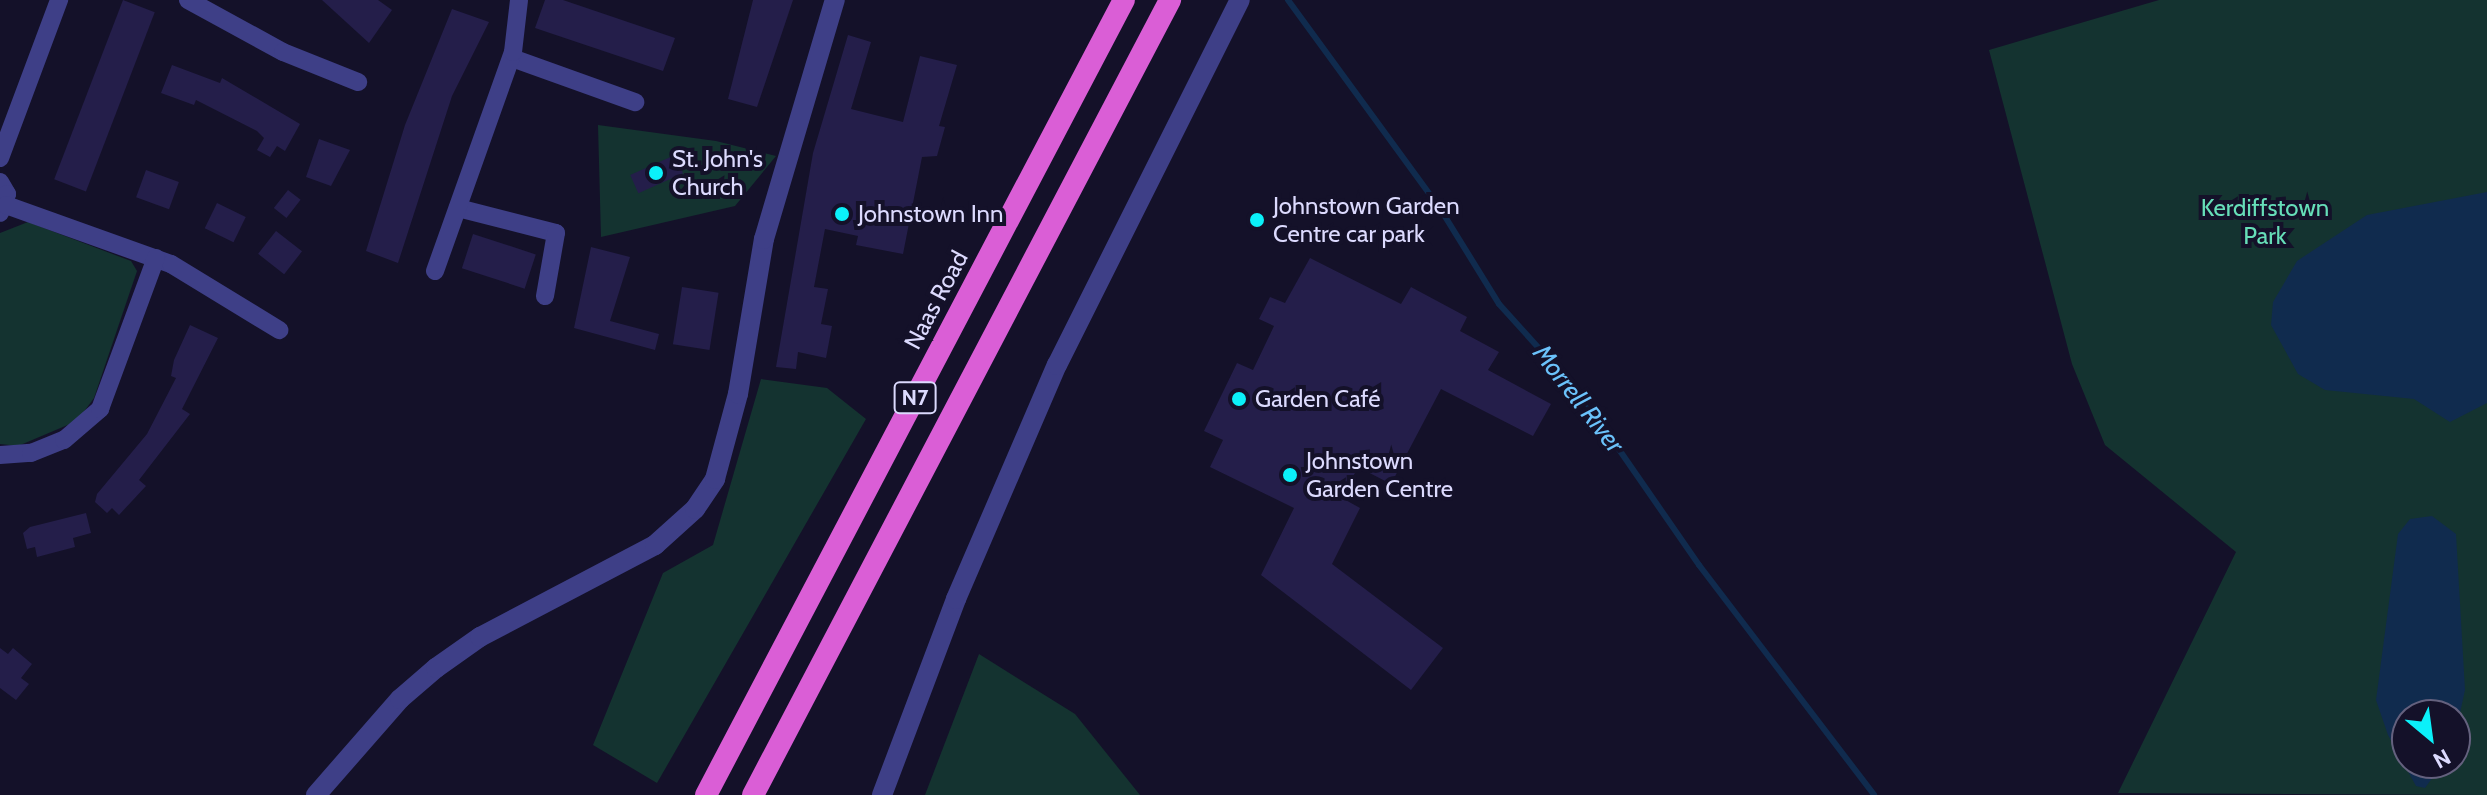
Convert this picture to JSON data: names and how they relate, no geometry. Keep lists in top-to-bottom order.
{
  "streets": {
    "highway": ["Naas Road", "N7"]
  },
  "water": ["Morrell River"],
  "parks": ["Kerdiffstown Park"],
  "places": [
    "St. John's Church",
    "Johnstown Inn",
    "Johnstown Garden Centre car park",
    "Garden Café",
    "Johnstown Garden Centre"
  ],
  "north": "bottom right"
}
